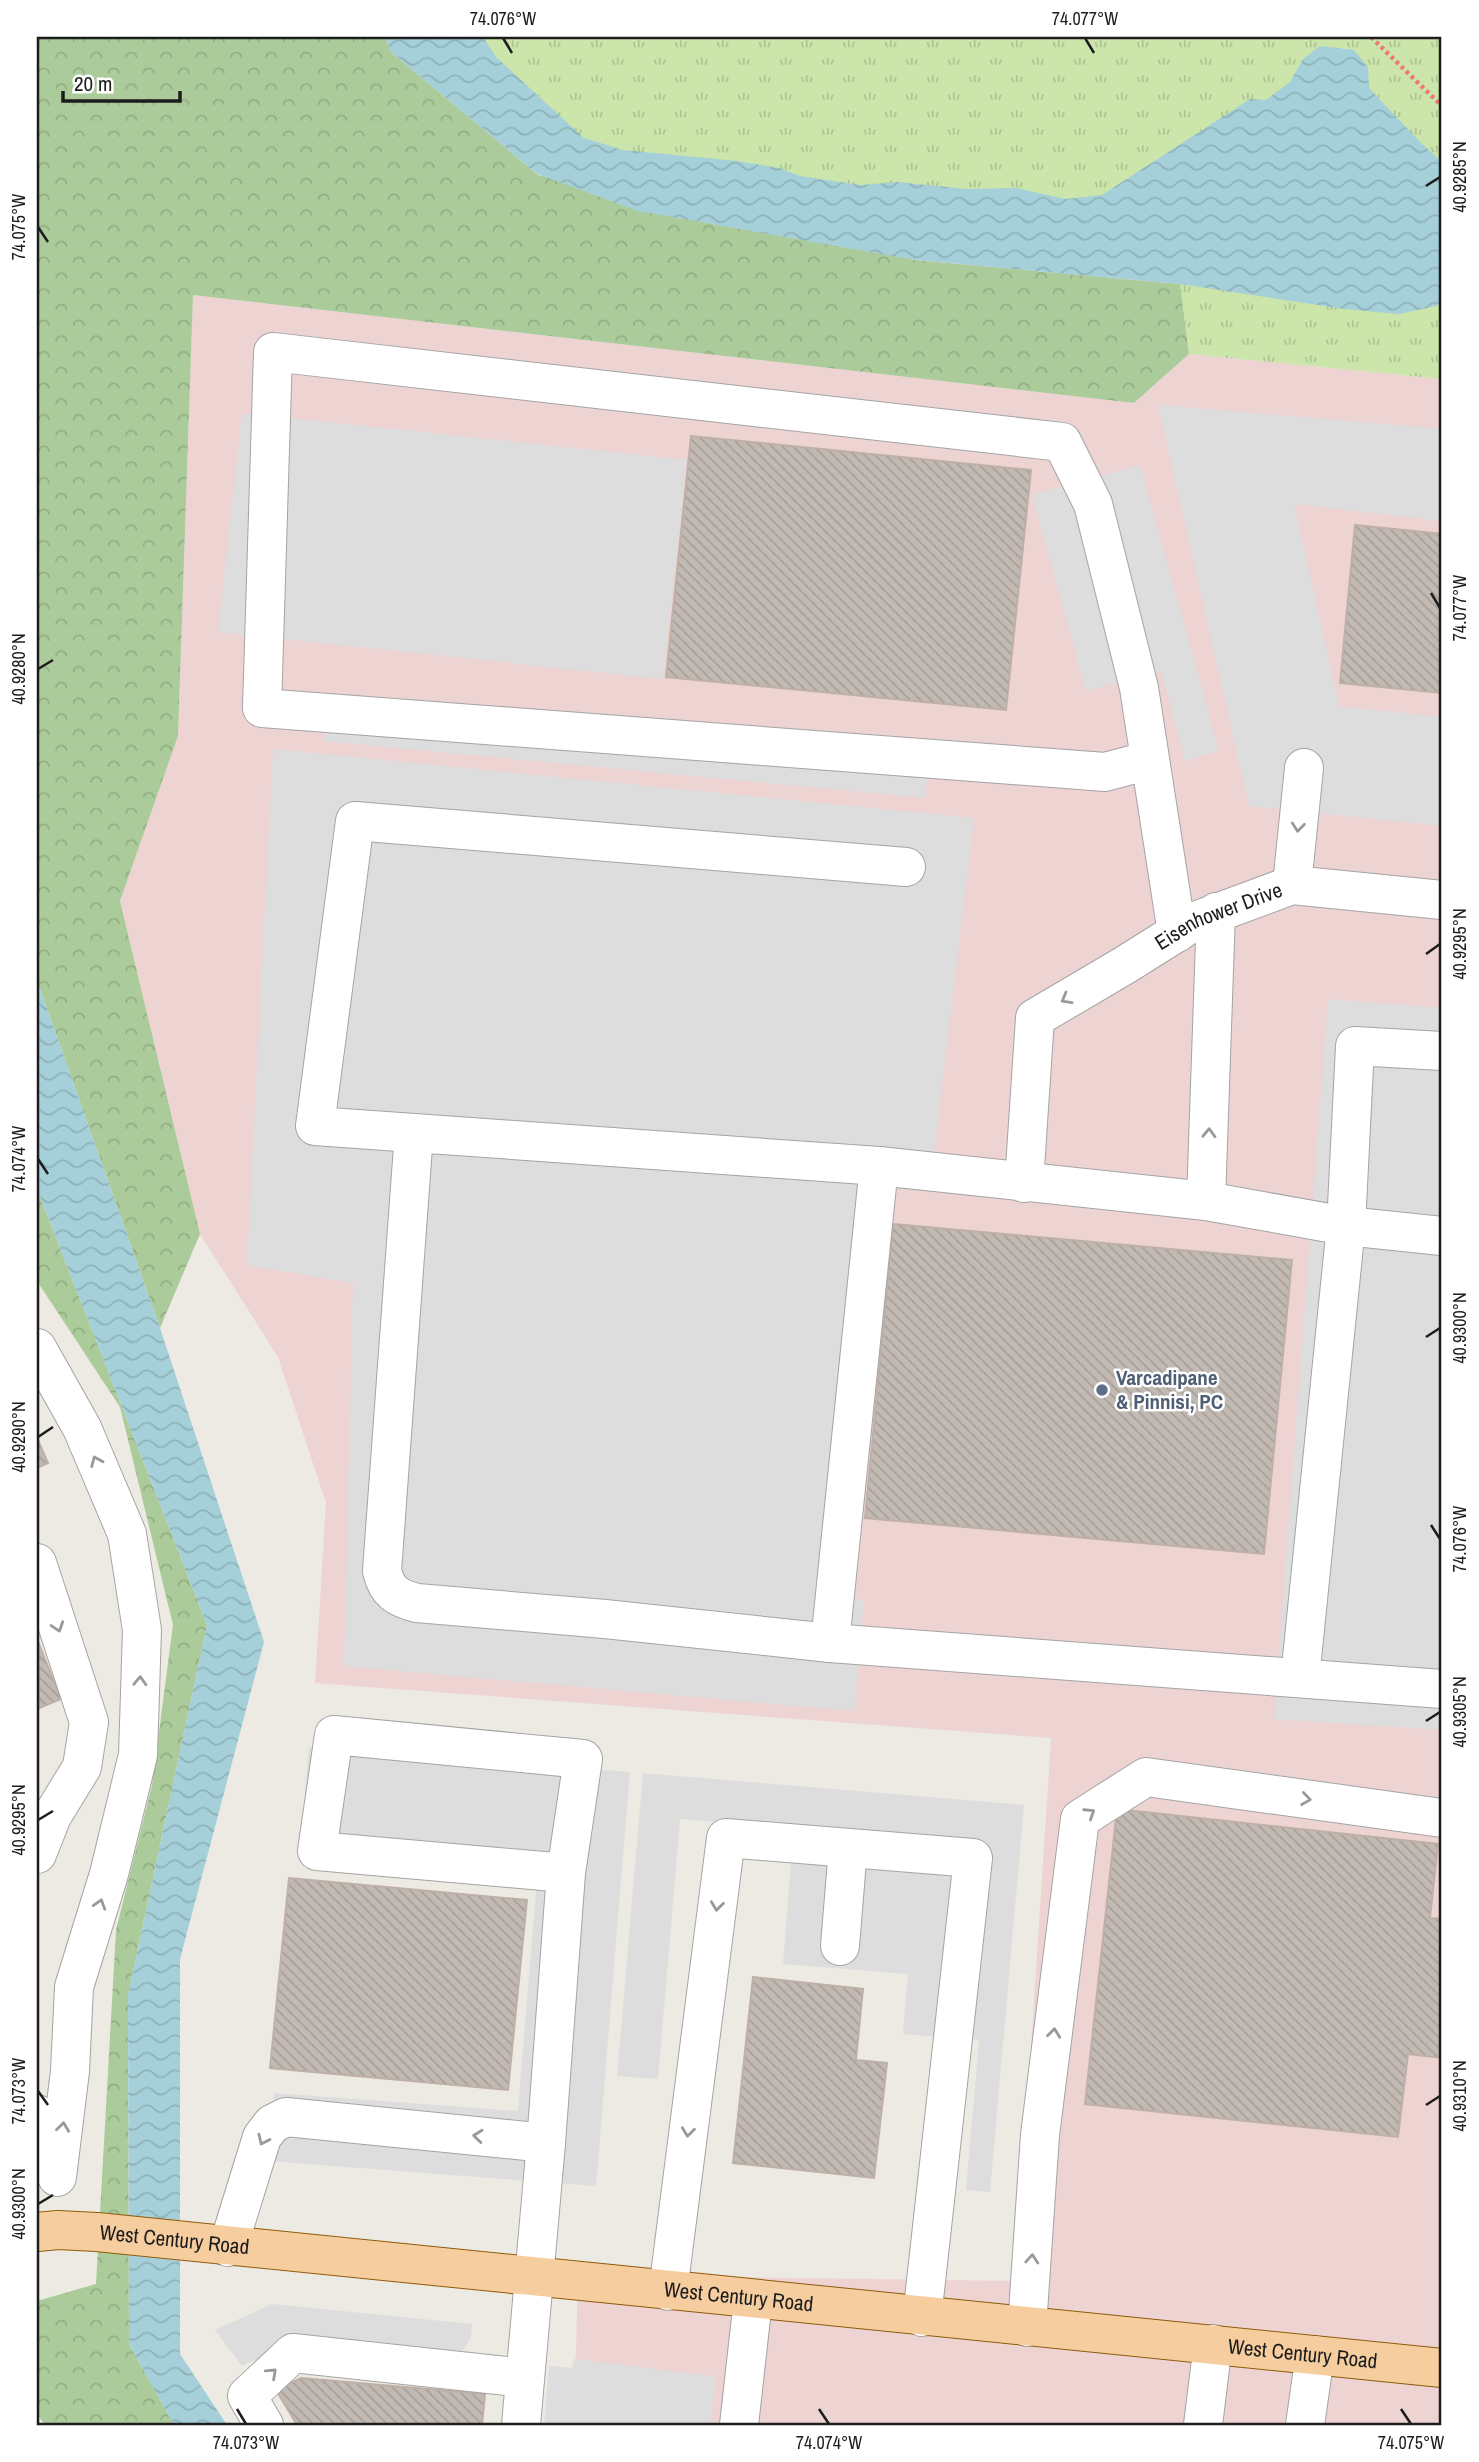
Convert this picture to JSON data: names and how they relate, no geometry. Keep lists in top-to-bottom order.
{
  "streets": {
    "main road": ["West Century Road"],
    "street": ["Eisenhower Drive"]
  },
  "one_way": ["Eisenhower Drive"],
  "places": ["Varcadipane & Pinnisi, PC"],
  "scale_bar": "20 m",
  "coordinates": [
    "74.076°W",
    "74.077°W",
    "40.9285°N",
    "74.075°W",
    "40.9280°N",
    "40.9295°N",
    "74.074°W",
    "40.9300°N",
    "40.9290°N",
    "40.9305°N",
    "74.073°W",
    "40.9310°N"
  ]
}
